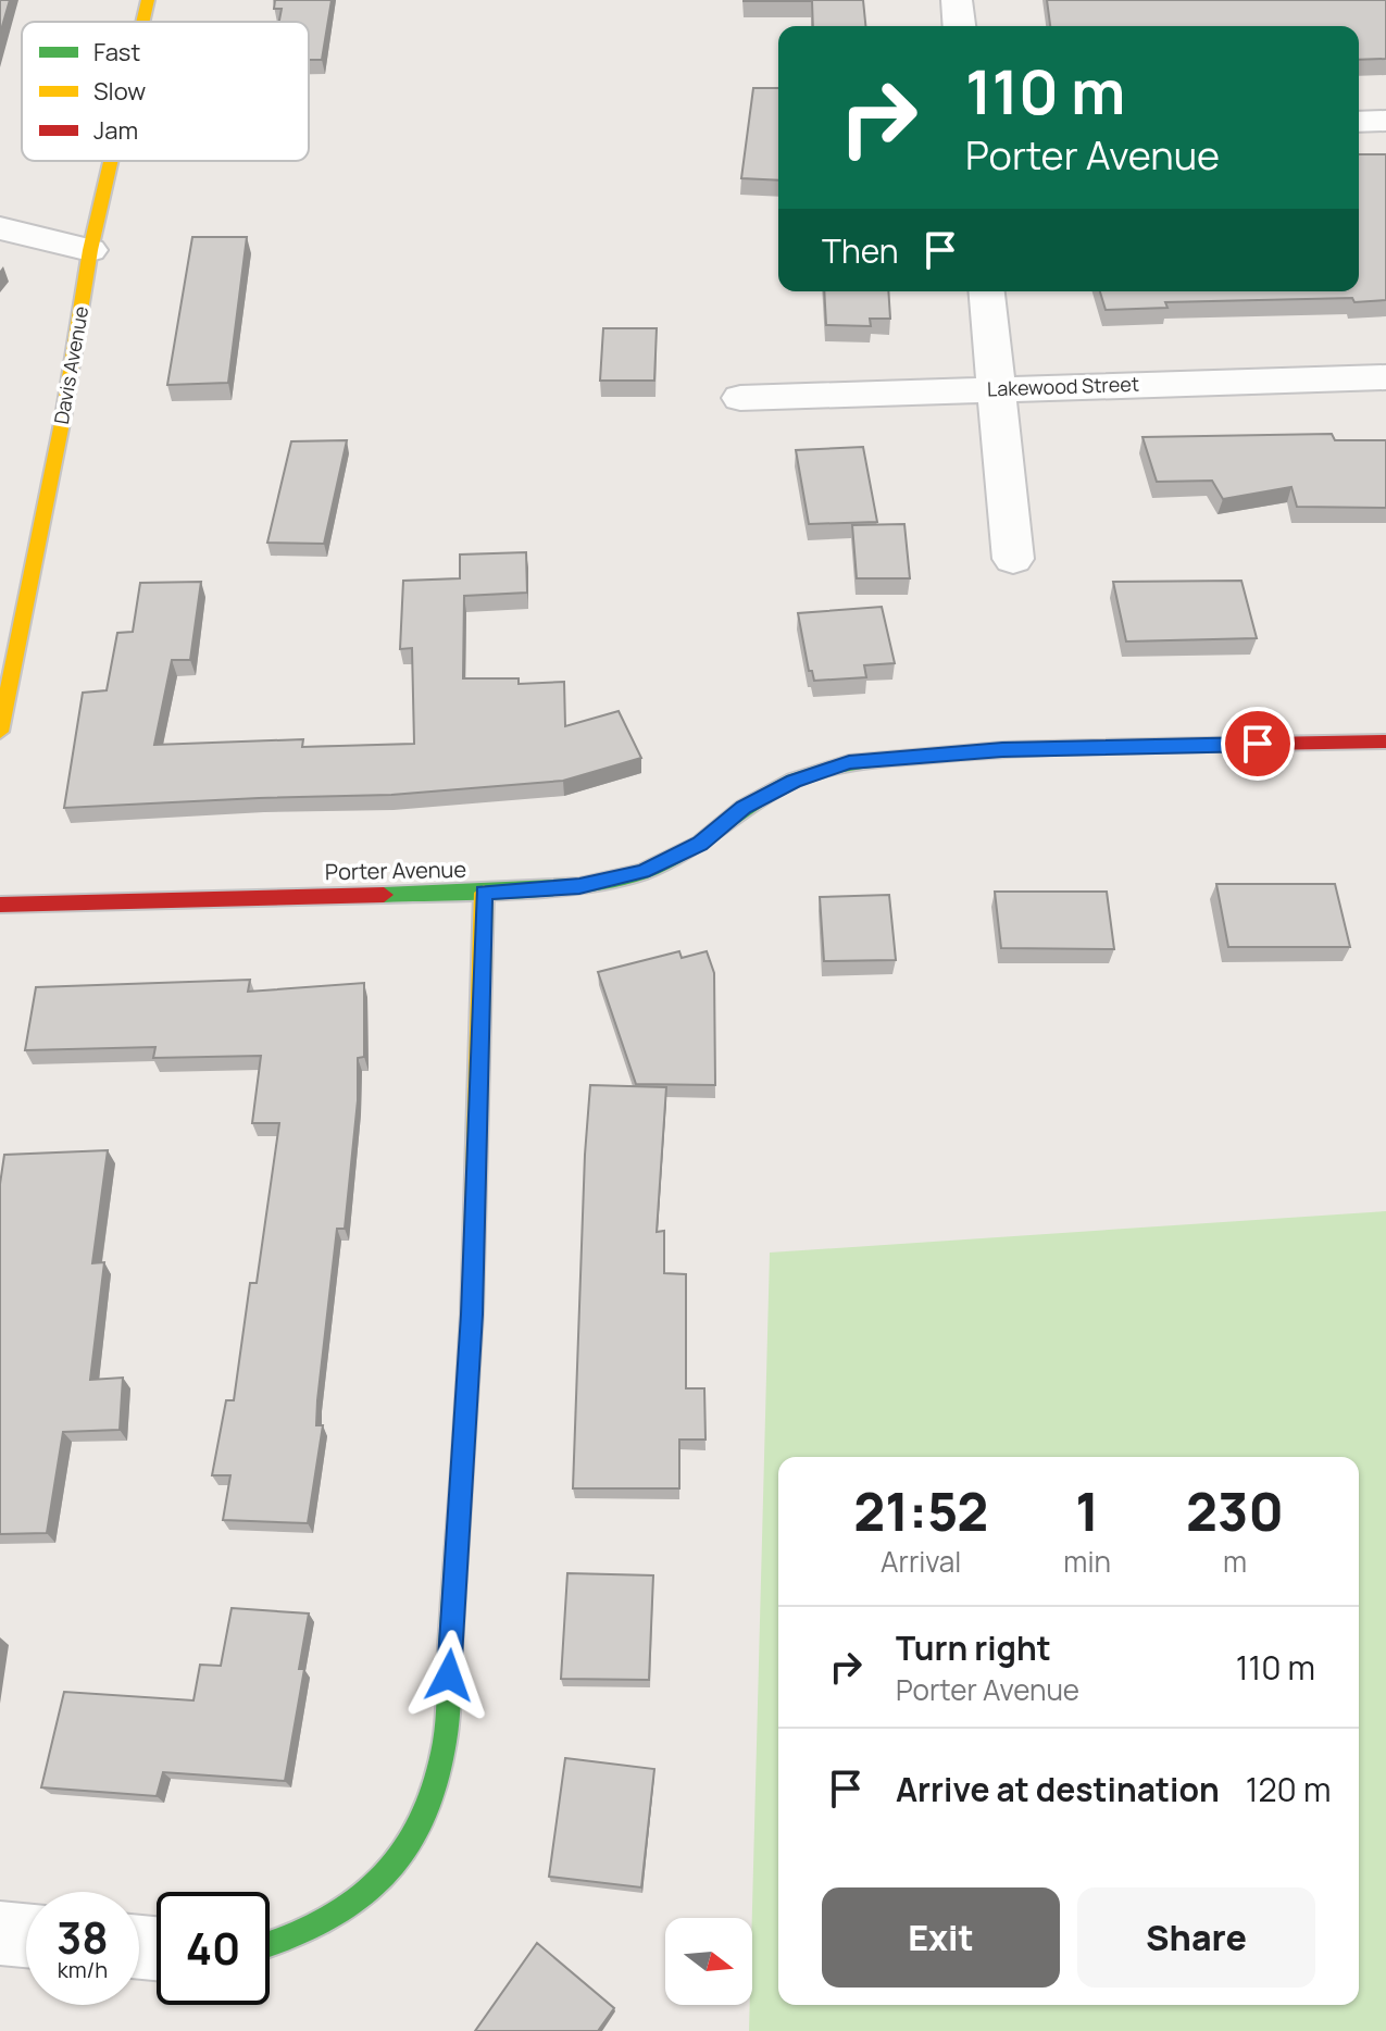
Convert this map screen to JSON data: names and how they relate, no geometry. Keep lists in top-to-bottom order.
{
  "streets": {
    "street": ["Davis Avenue", "Lakewood Street", "Porter Avenue"]
  },
  "legend": ["Fast", "Slow", "Jam"],
  "north": "right",
  "page": {
    "turn": ["110 m", "Porter Avenue"],
    "then": "Then",
    "eta": [
      "21:52",
      "Arrival",
      "1",
      "min",
      "230",
      "m"
    ],
    "list": [
      {
        "name": "Turn right",
        "note": "Porter Avenue",
        "value": "110 m"
      },
      {
        "name": "Arrive at destination",
        "value": "120 m"
      }
    ],
    "buttons": ["Exit", "Share"],
    "speed": "38 km/h",
    "limit": "40"
  }
}
